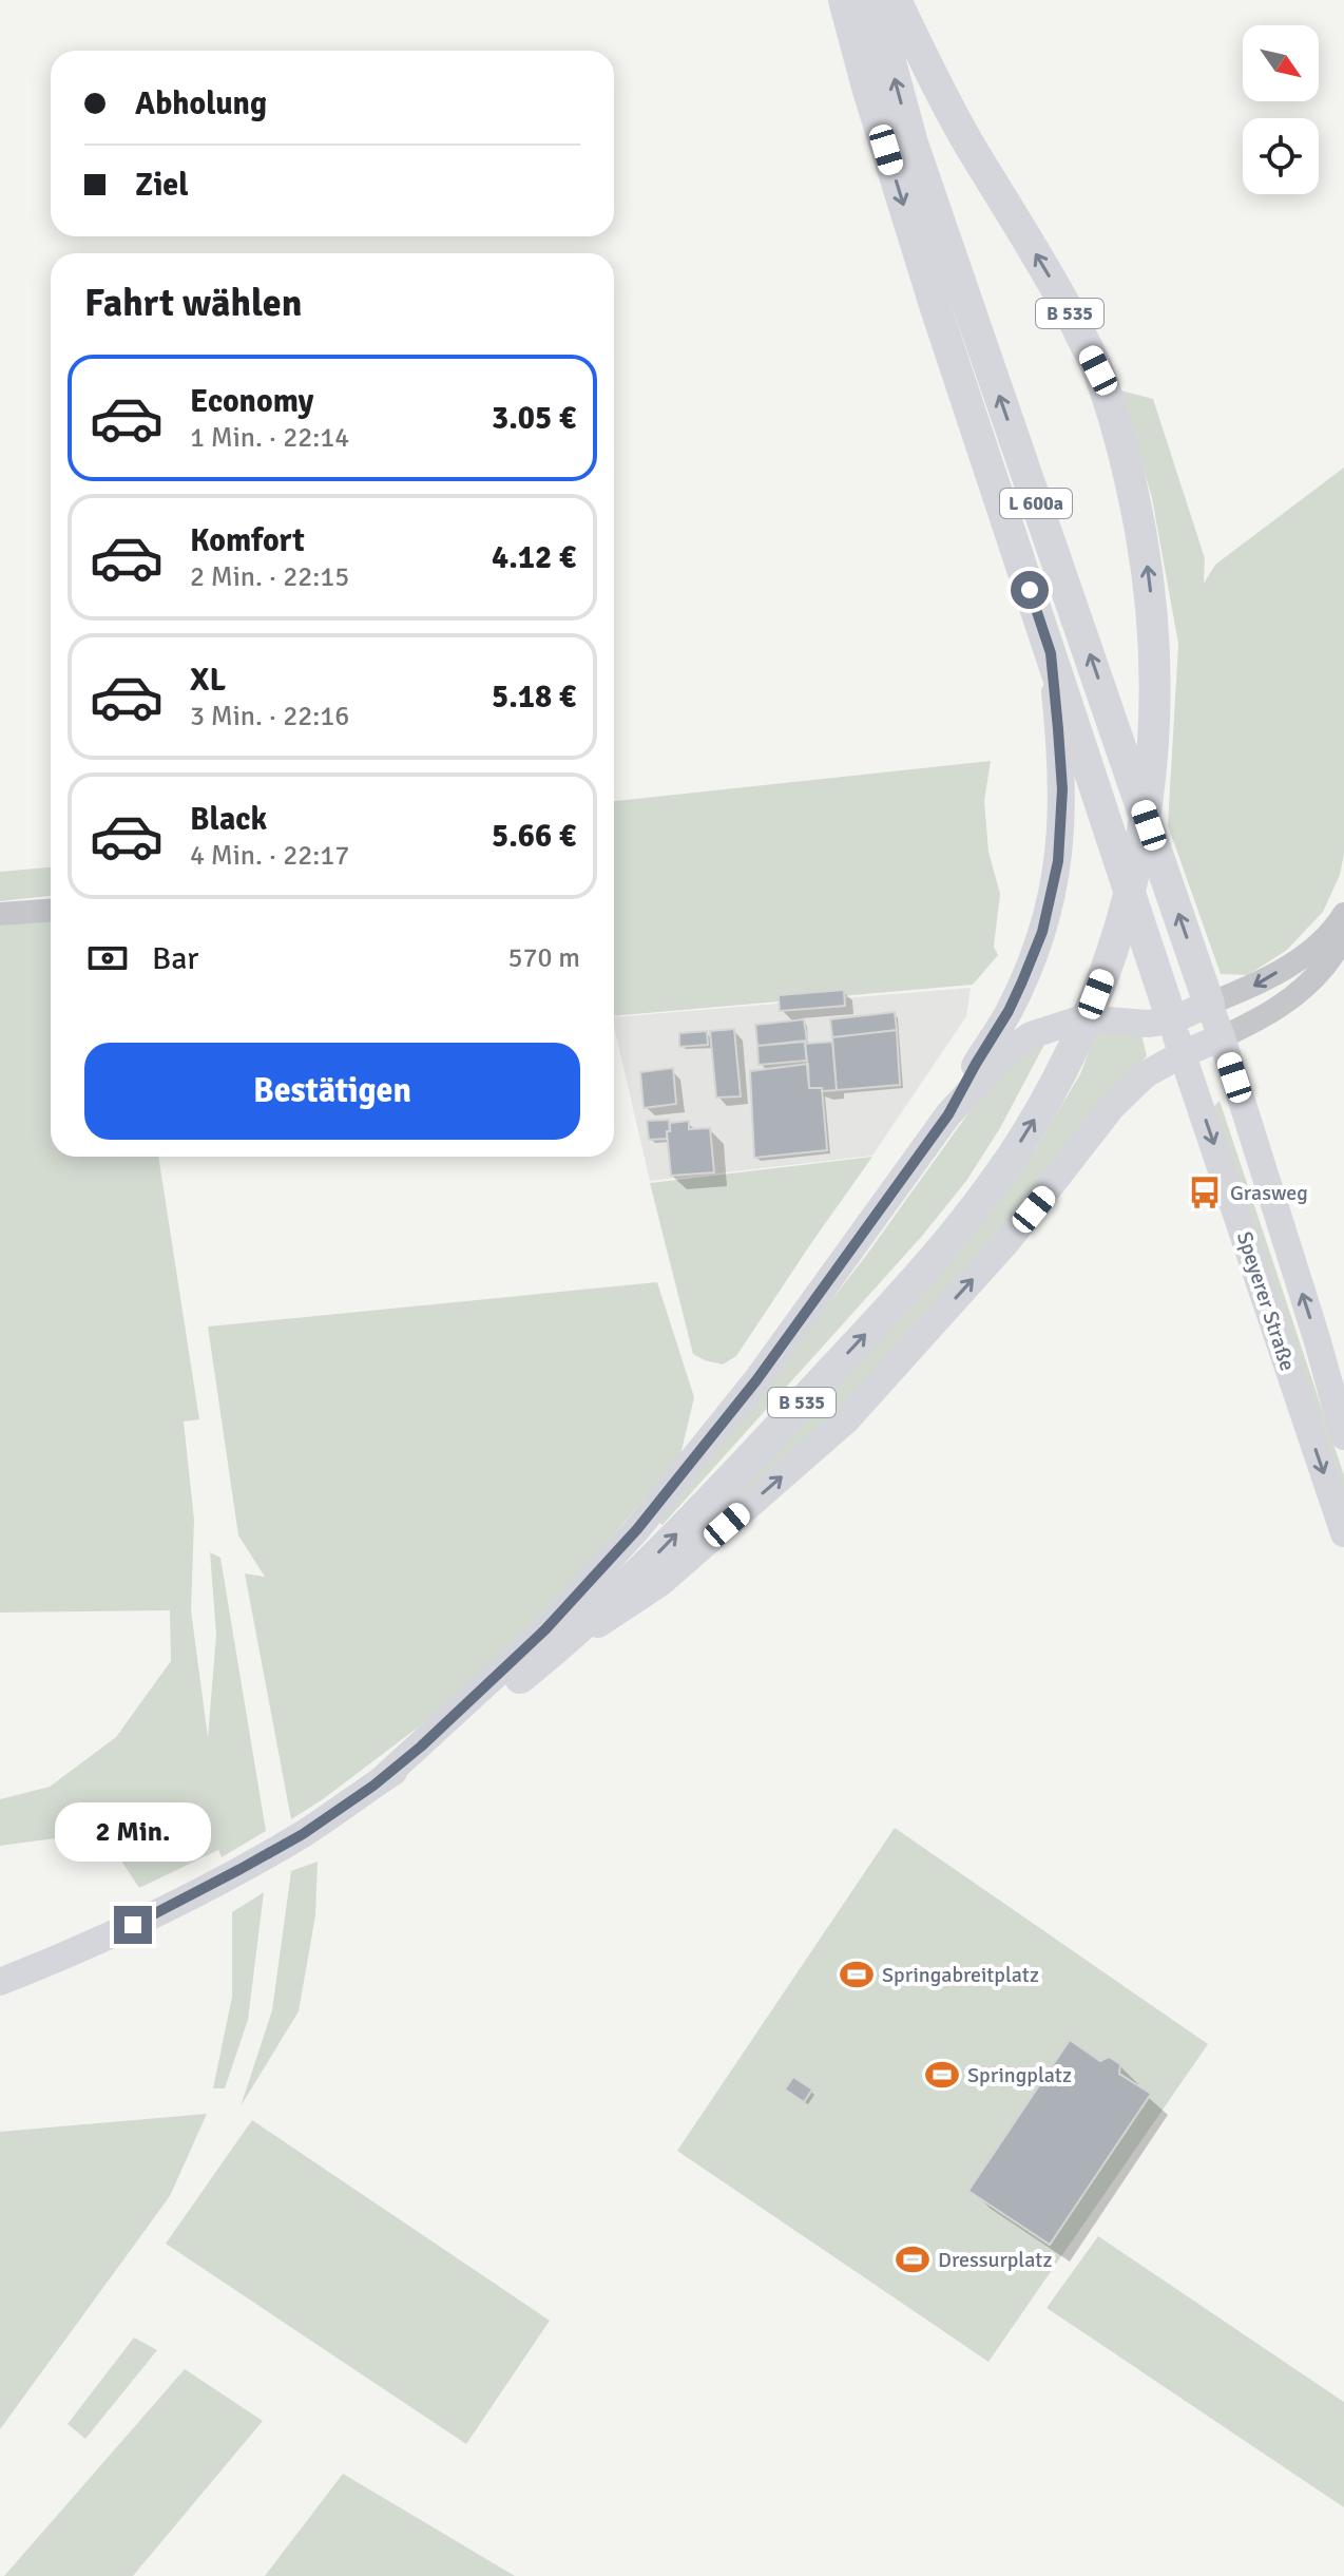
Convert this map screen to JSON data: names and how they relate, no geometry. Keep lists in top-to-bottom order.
{
  "streets": {
    "highway": ["B 535", "L 600a"],
    "main road": ["Speyerer Straße"]
  },
  "crossings": [
    ["L 600a", "Speyerer Straße"]
  ],
  "places": {
    "bus stop": ["Grasweg"],
    "sports": ["Springabreitplatz", "Springplatz", "Dressurplatz"]
  },
  "north": "bottom right",
  "page": {
    "banner": ["Abholung", "Ziel"],
    "heading": "Fahrt wählen",
    "list": [
      {
        "name": "Economy",
        "note": "1 Min. · 22:14",
        "value": "3.05 €"
      },
      {
        "name": "Komfort",
        "note": "2 Min. · 22:15",
        "value": "4.12 €"
      },
      {
        "name": "XL",
        "note": "3 Min. · 22:16",
        "value": "5.18 €"
      },
      {
        "name": "Black",
        "note": "4 Min. · 22:17",
        "value": "5.66 €"
      }
    ],
    "pay": ["Bar", "570 m"],
    "buttons": "Bestätigen",
    "bubble": "2 Min."
  }
}
